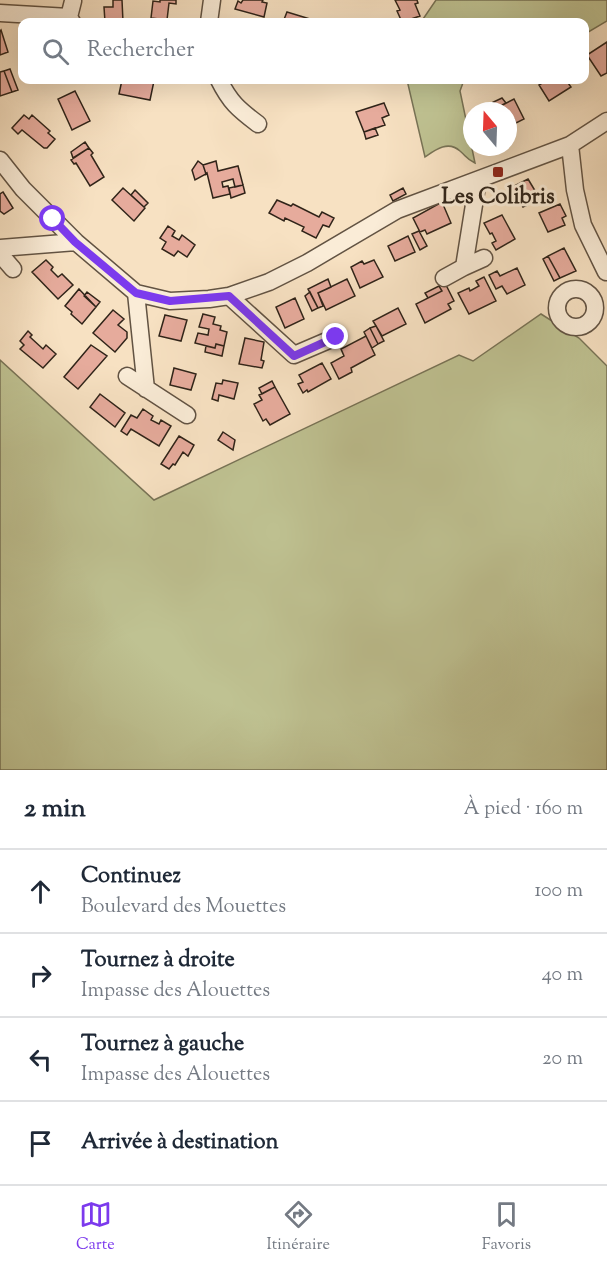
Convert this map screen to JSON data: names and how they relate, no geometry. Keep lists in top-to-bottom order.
{
  "places": {
    "transit": ["Les Colibris"]
  },
  "north": "top",
  "page": {
    "search": "Rechercher",
    "heading": ["2 min", "À pied · 160 m"],
    "list": [
      ["Continuez", "Boulevard des Mouettes", "100 m"],
      ["Tournez à droite", "Impasse des Alouettes", "40 m"],
      ["Tournez à gauche", "Impasse des Alouettes", "20 m"],
      "Arrivée à destination"
    ],
    "nav": ["Carte", "Itinéraire", "Favoris"]
  }
}
